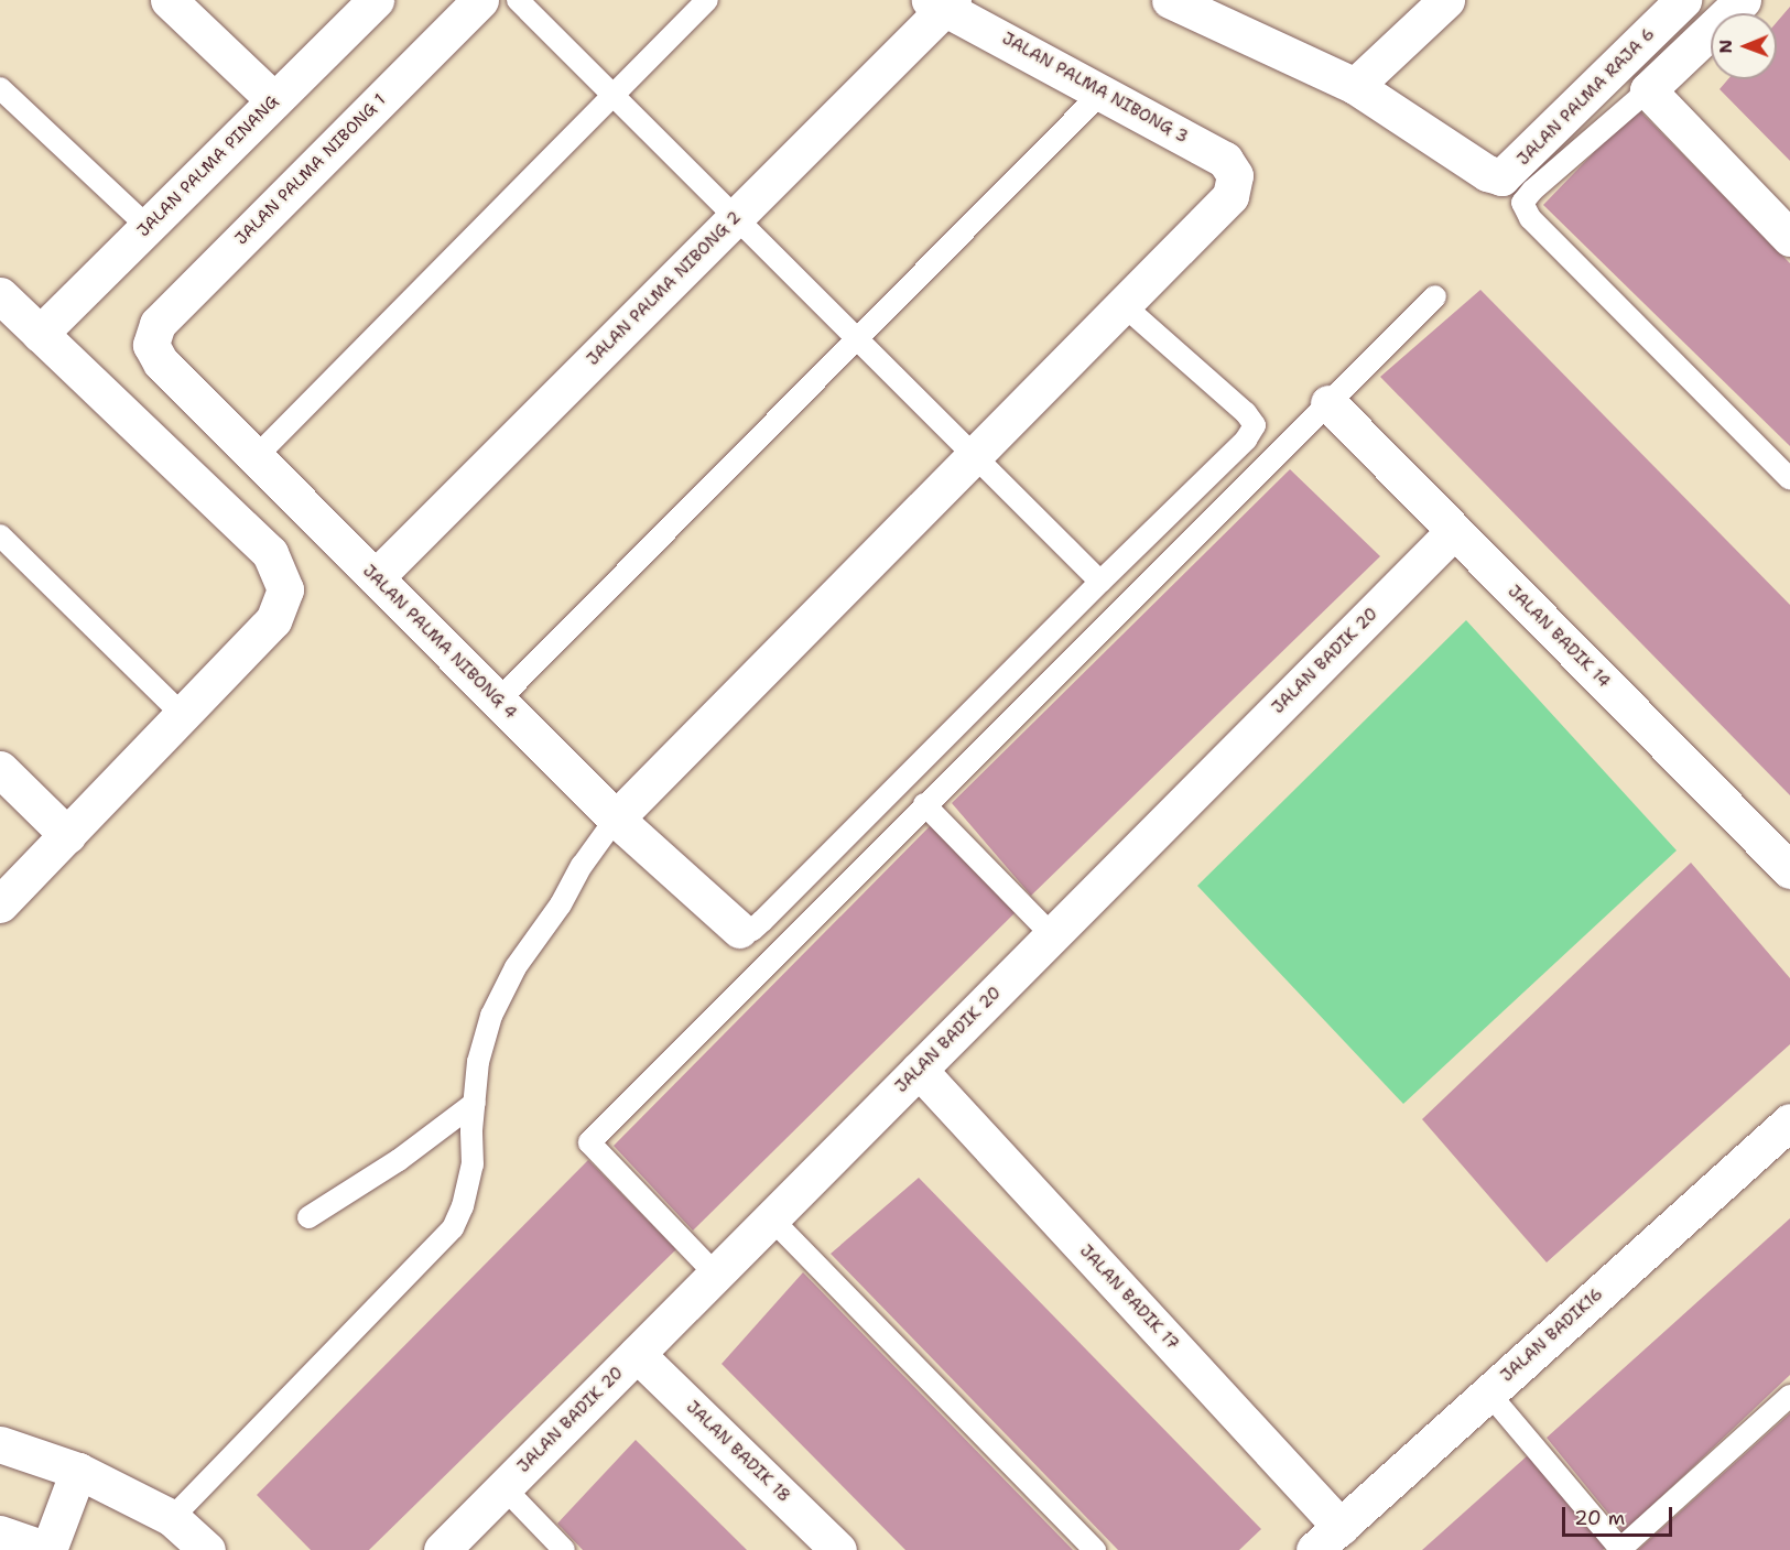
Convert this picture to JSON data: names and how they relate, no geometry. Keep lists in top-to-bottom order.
{
  "streets": {
    "street": [
      "JALAN PALMA NIBONG 3",
      "JALAN PALMA RAJA 6",
      "JALAN PALMA PINANG",
      "JALAN PALMA NIBONG 1",
      "JALAN PALMA NIBONG 2",
      "JALAN BADIK 14",
      "JALAN PALMA NIBONG 4",
      "JALAN BADIK 20",
      "JALAN BADIK 17",
      "JALAN BADIK16",
      "JALAN BADIK 18"
    ]
  },
  "crossings": [
    ["JALAN PALMA NIBONG 3", "JALAN PALMA NIBONG 2"],
    ["JALAN PALMA NIBONG 1", "JALAN PALMA NIBONG 4"],
    ["JALAN PALMA NIBONG 2", "JALAN PALMA NIBONG 4"],
    ["JALAN BADIK 14", "JALAN BADIK 20"],
    ["JALAN BADIK 20", "JALAN BADIK 17"],
    ["JALAN BADIK 20", "JALAN BADIK 18"],
    ["JALAN BADIK 17", "JALAN BADIK16"]
  ],
  "scale_bar": "20 m",
  "north": "left"
}
